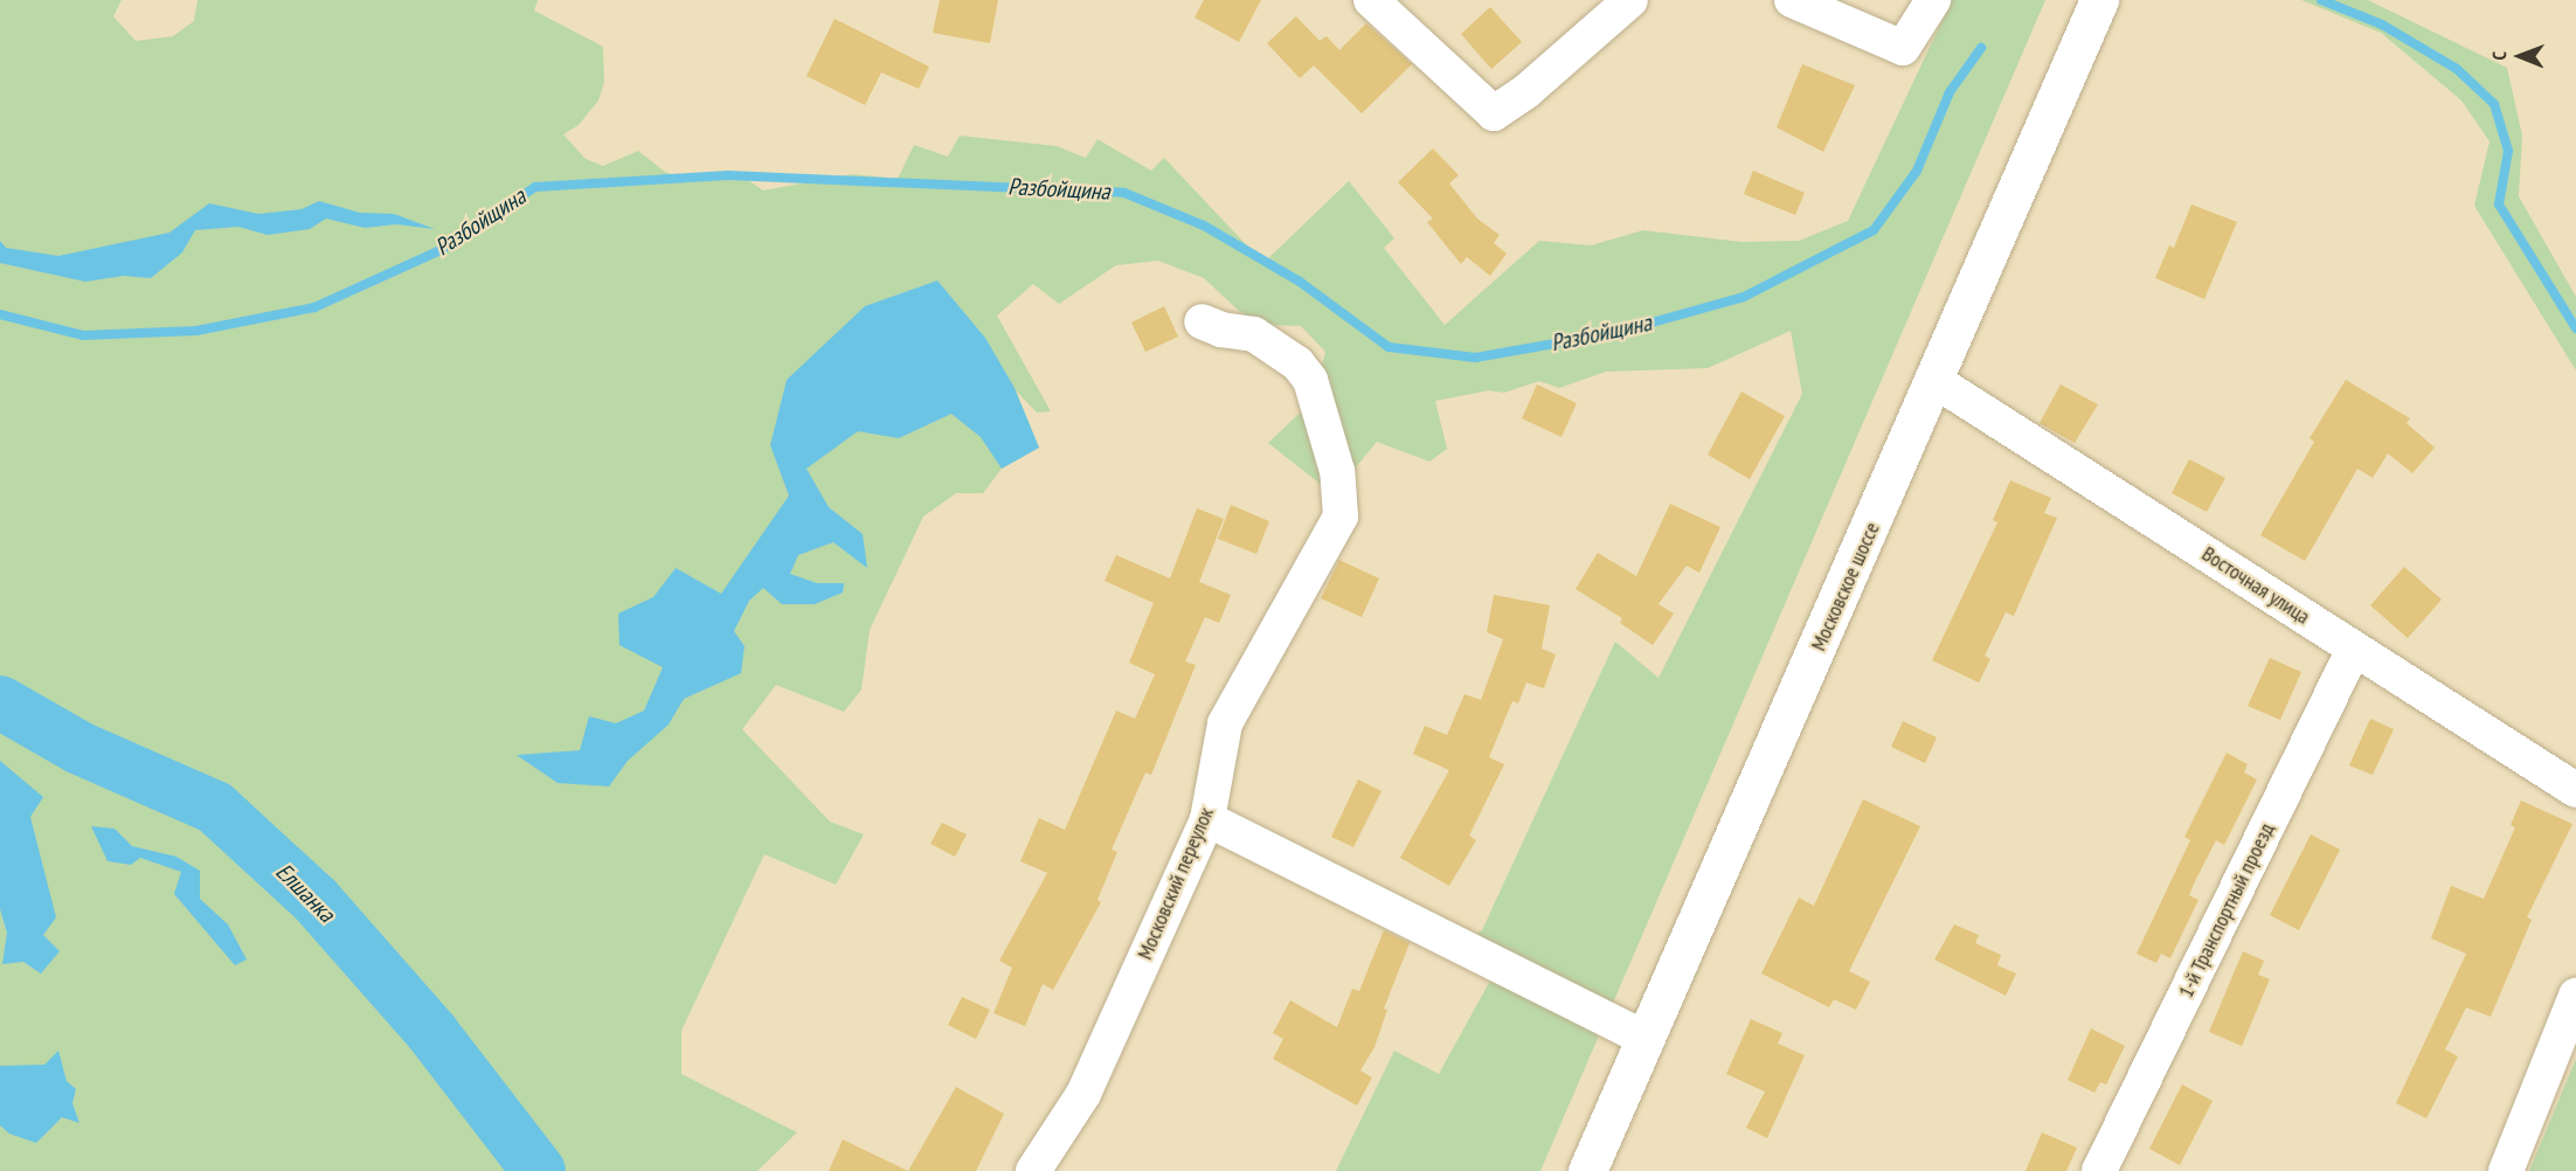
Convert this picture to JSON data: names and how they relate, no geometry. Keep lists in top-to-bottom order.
{
  "streets": {
    "main road": ["Московское шоссе"],
    "street": ["Восточная улица", "Московский переулок", "1-й Транспортный проезд"]
  },
  "crossings": [
    ["Восточная улица", "Московское шоссе"],
    ["Восточная улица", "1-й Транспортный проезд"]
  ],
  "water": ["Разбойщина", "Елшанка"],
  "north": "left"
}
